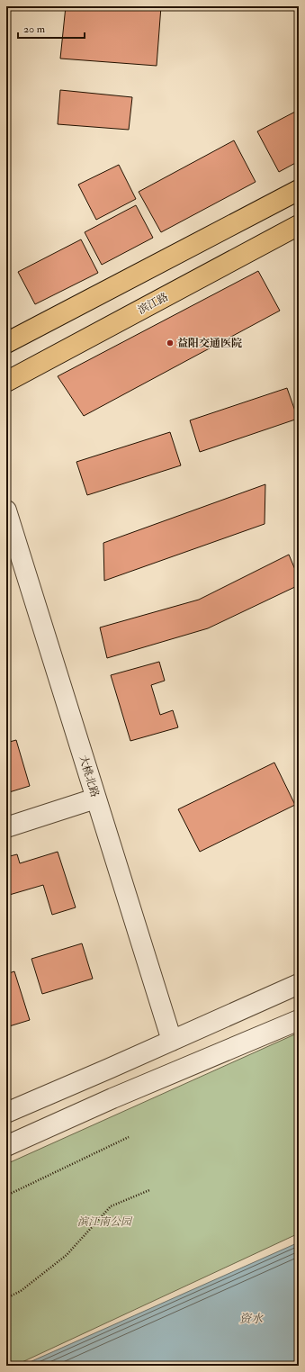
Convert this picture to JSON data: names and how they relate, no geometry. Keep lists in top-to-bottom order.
{
  "streets": {
    "main road": ["滨江路"],
    "street": ["大桃北路"]
  },
  "water": ["资水"],
  "parks": ["滨江南公园"],
  "places": ["益阳交通医院"],
  "scale_bar": "20 m"
}
